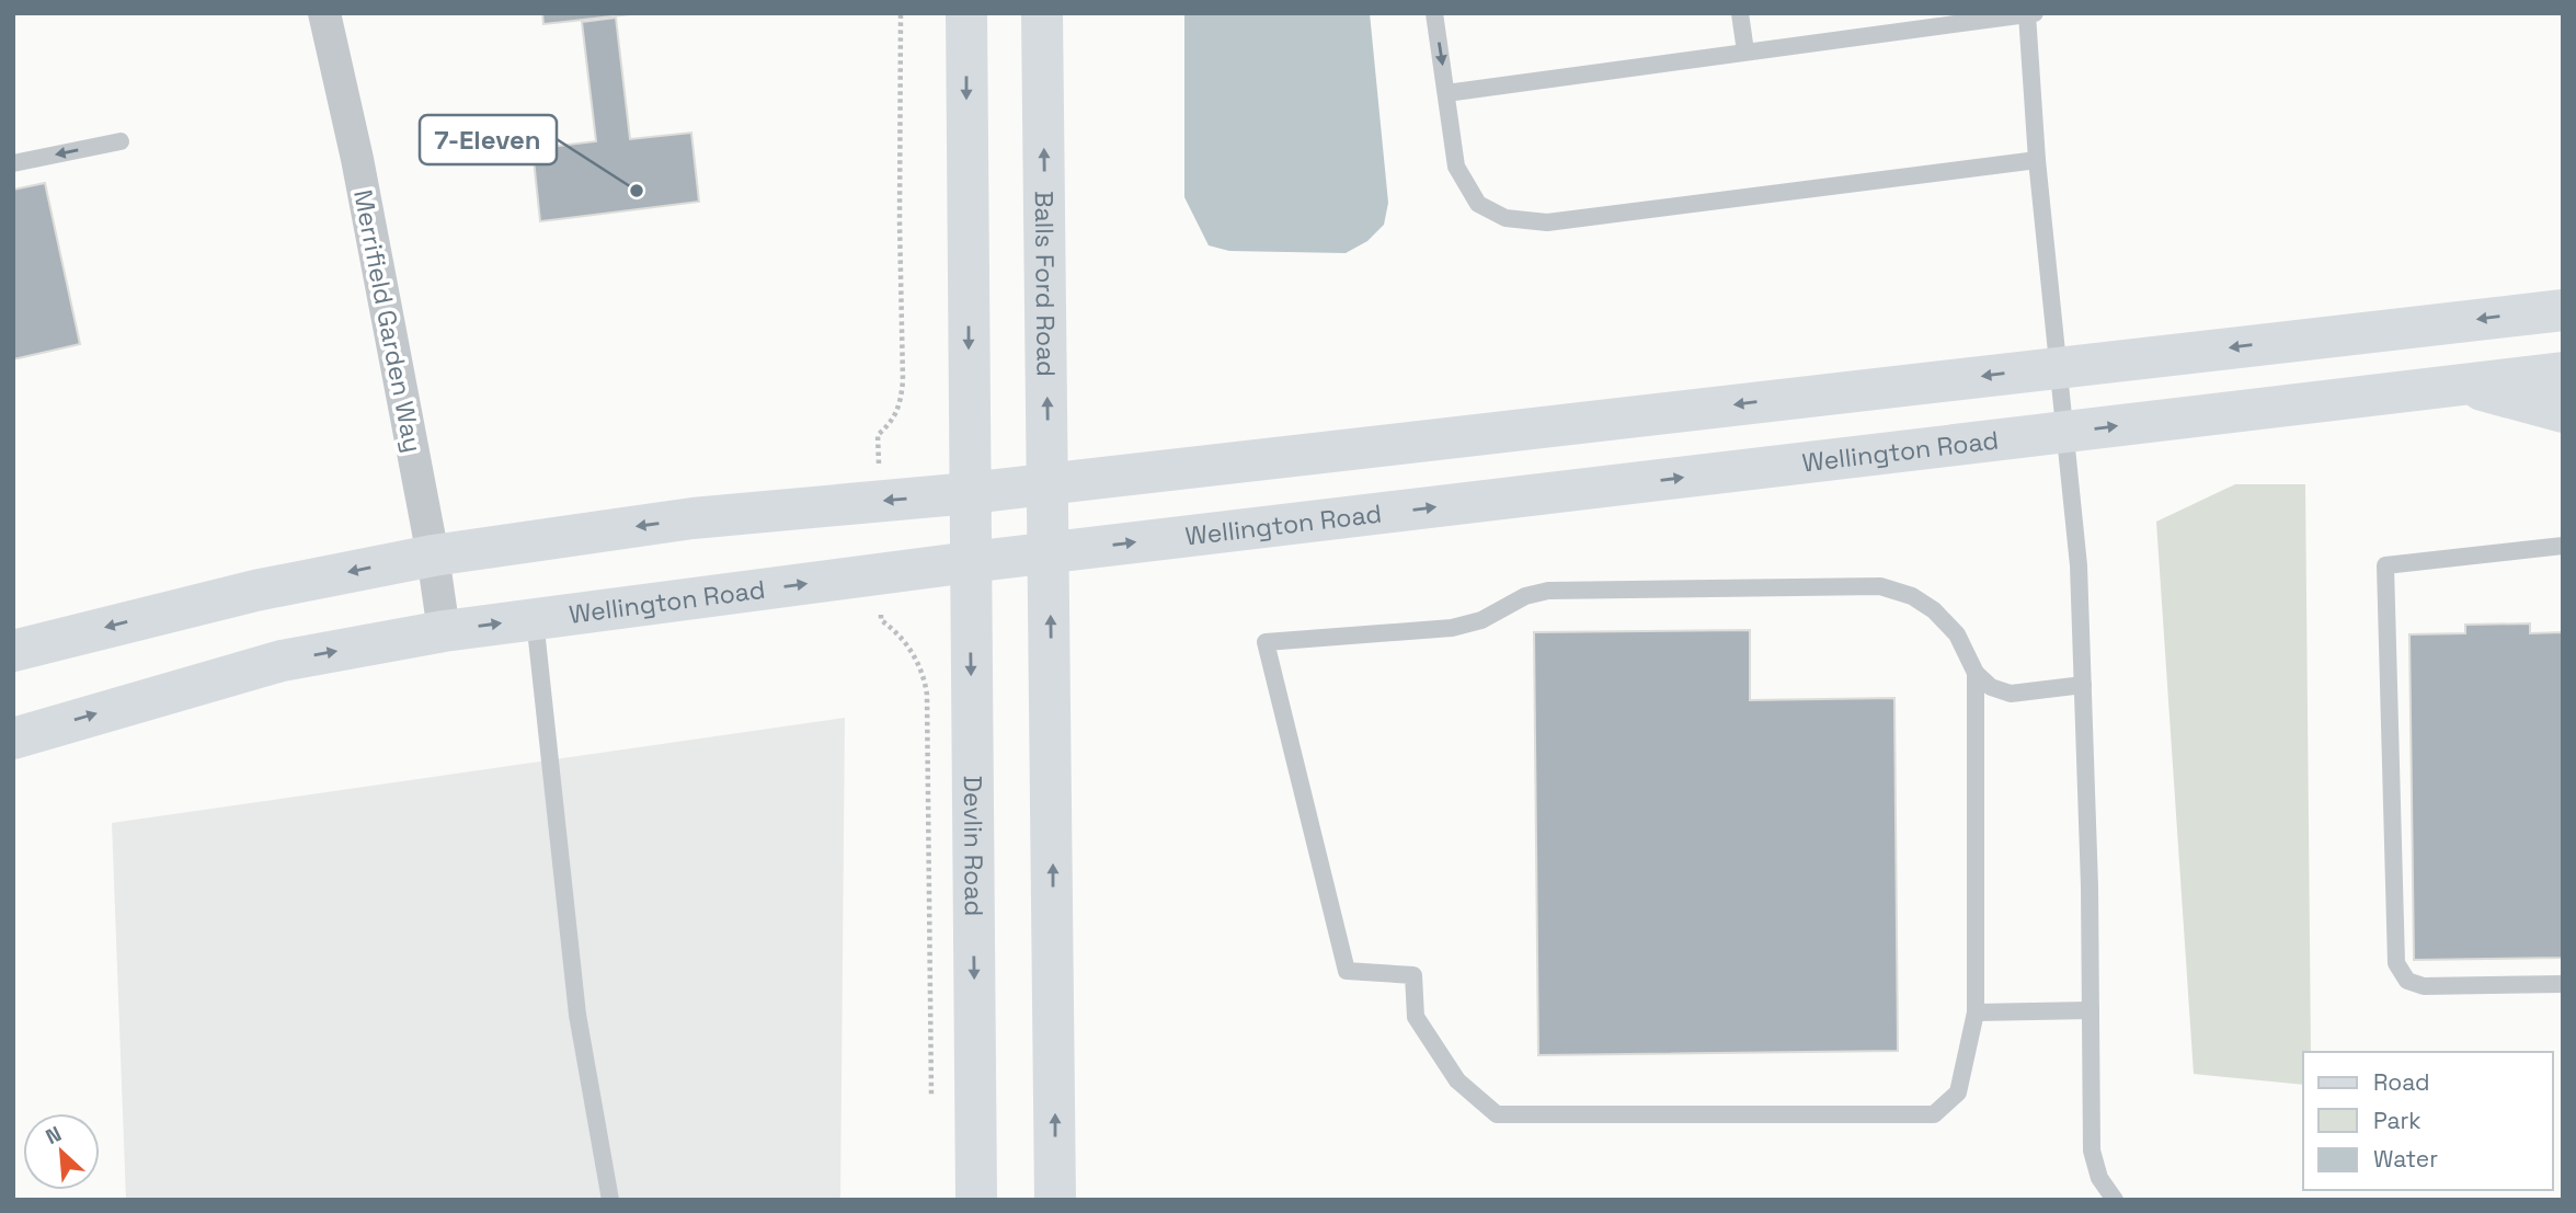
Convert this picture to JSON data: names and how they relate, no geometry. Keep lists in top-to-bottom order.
{
  "streets": {
    "main road": ["Balls Ford Road", "Wellington Road", "Devlin Road"],
    "street": ["Merrifield Garden Way"]
  },
  "crossings": [
    ["Balls Ford Road", "Wellington Road"],
    ["Merrifield Garden Way", "Wellington Road"],
    ["Wellington Road", "Devlin Road"]
  ],
  "places": ["7-Eleven"],
  "legend": ["Road", "Park", "Water"],
  "north": "top left"
}
